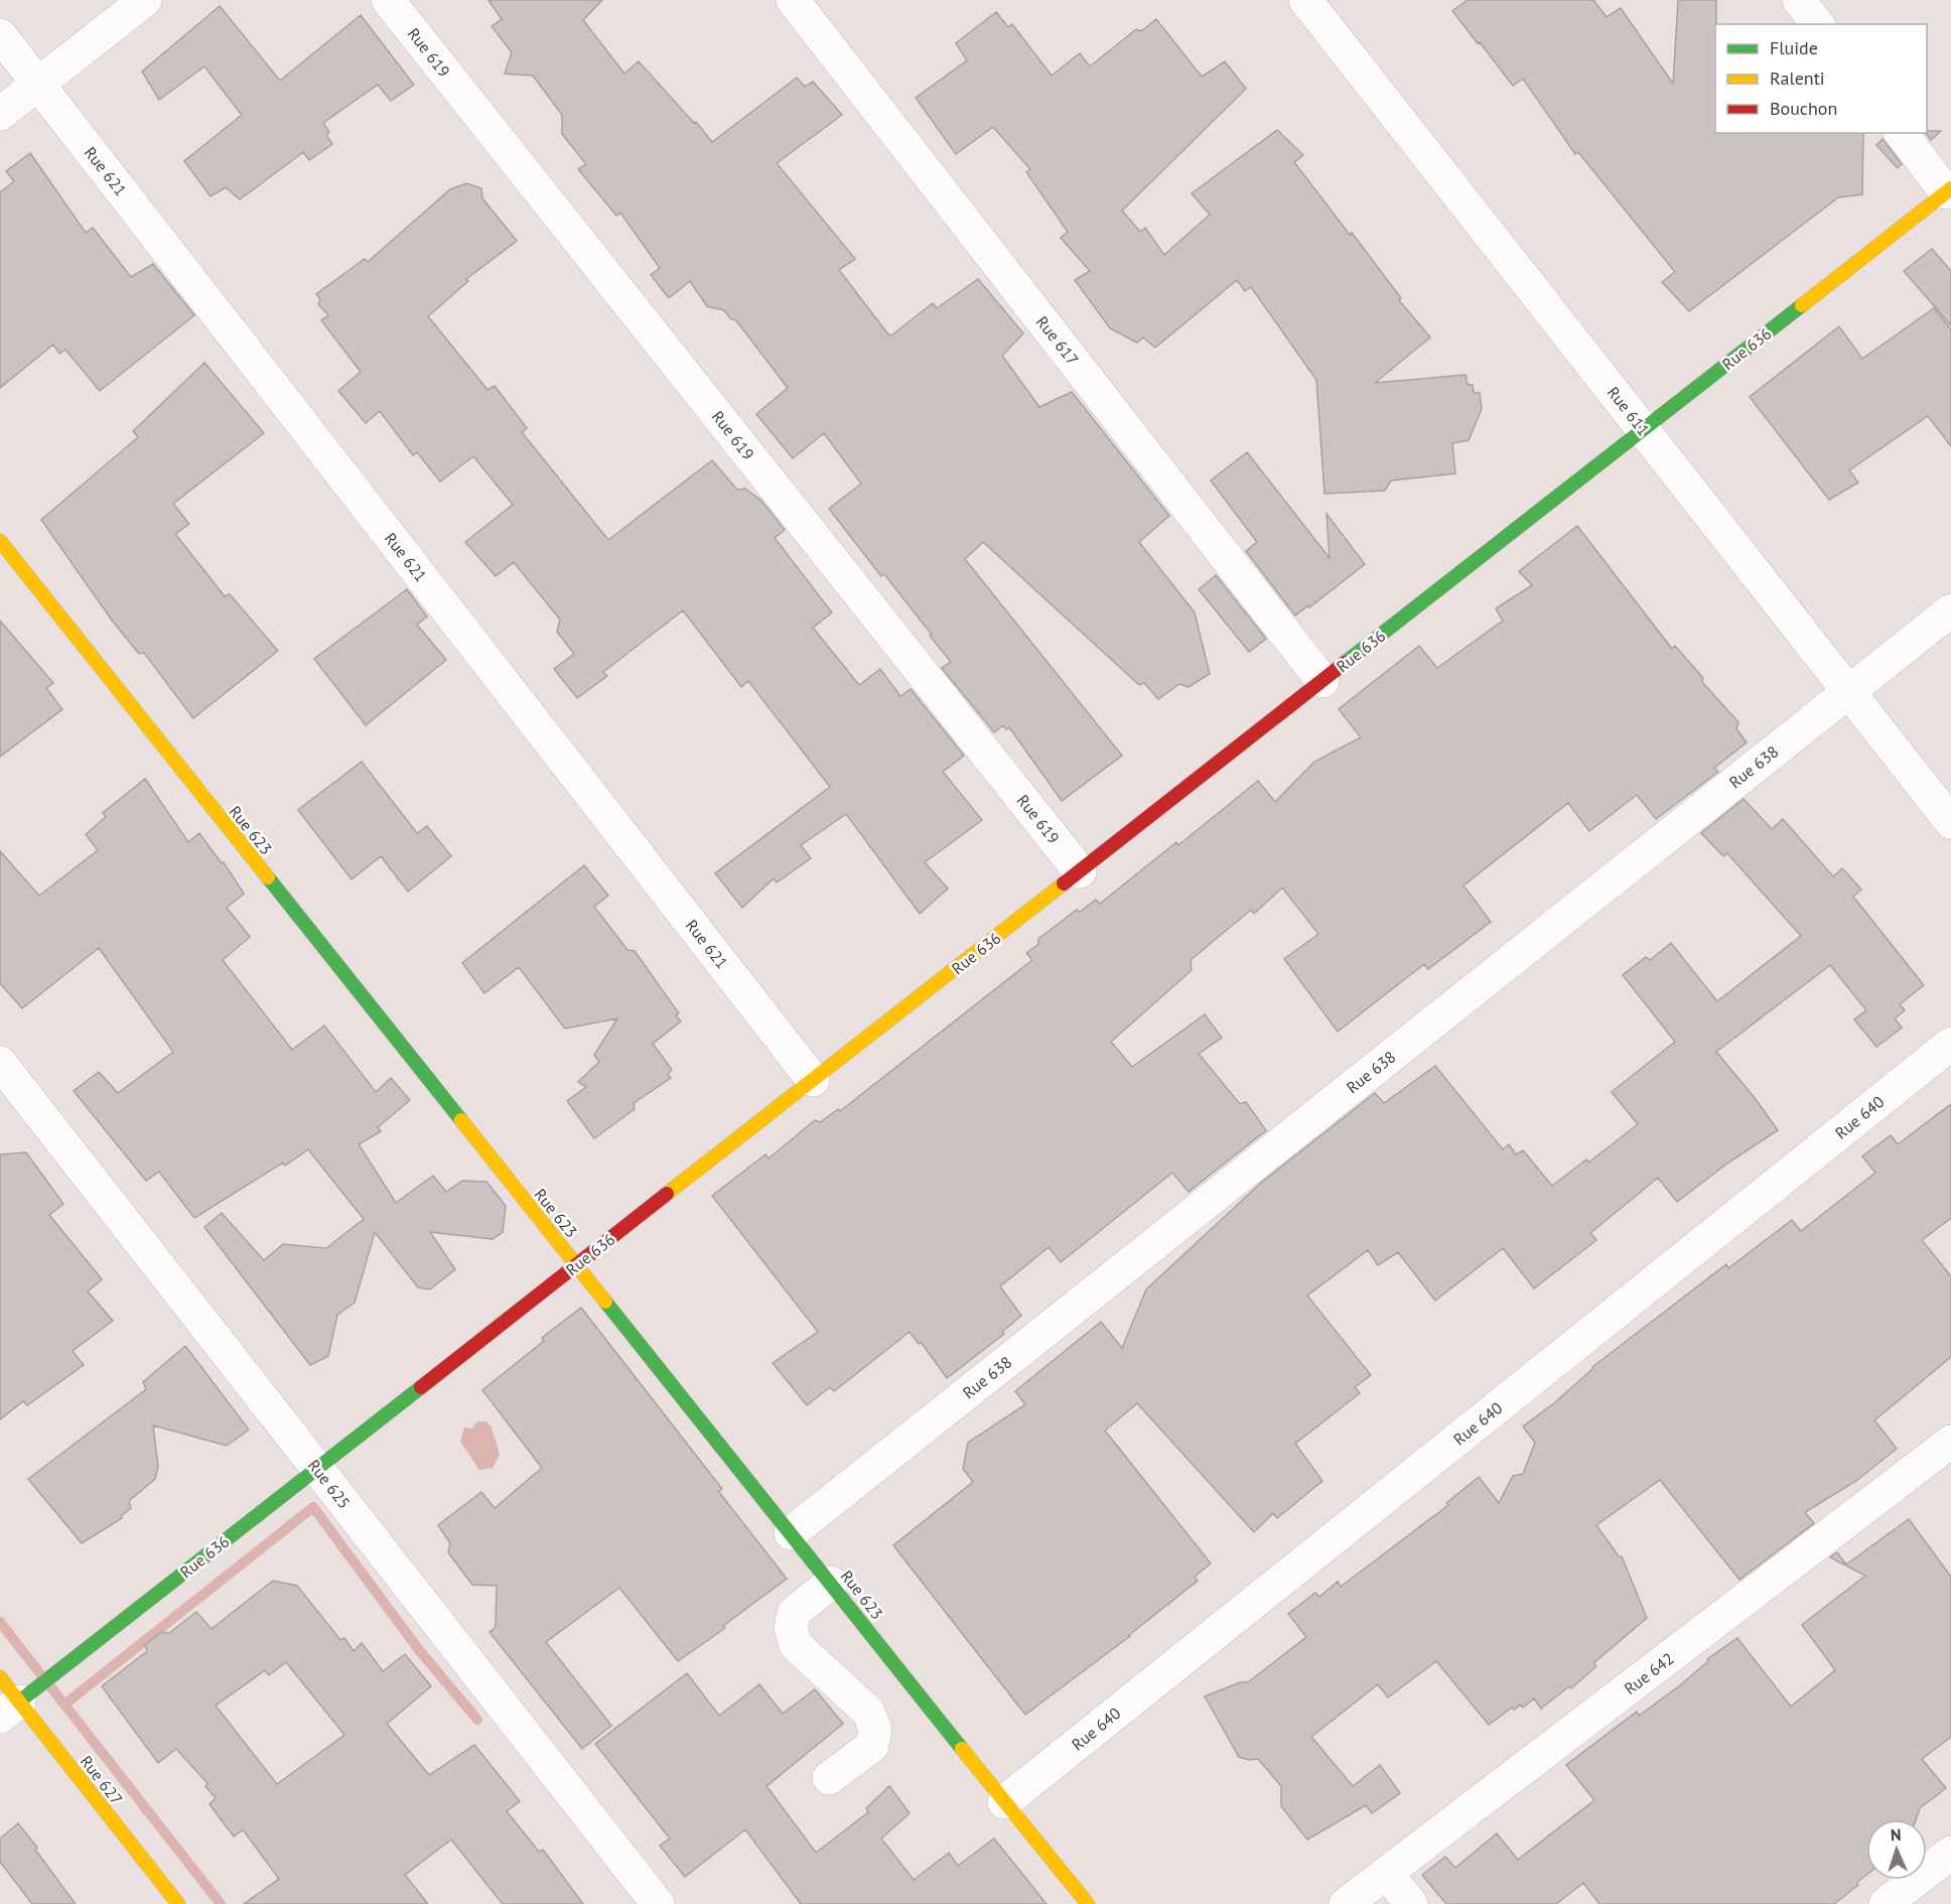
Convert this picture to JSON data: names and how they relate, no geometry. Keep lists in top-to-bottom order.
{
  "streets": {
    "street": [
      "Rue 619",
      "Rue 621",
      "Rue 617",
      "Rue 636",
      "Rue 611",
      "Rue 638",
      "Rue 623",
      "Rue 640",
      "Rue 625",
      "Rue 642",
      "Rue 627"
    ]
  },
  "crossings": [
    ["Rue 619", "Rue 636"],
    ["Rue 621", "Rue 636"],
    ["Rue 617", "Rue 636"],
    ["Rue 636", "Rue 611"],
    ["Rue 636", "Rue 623"],
    ["Rue 636", "Rue 625"],
    ["Rue 636", "Rue 627"],
    ["Rue 611", "Rue 638"],
    ["Rue 638", "Rue 623"],
    ["Rue 623", "Rue 640"]
  ],
  "legend": ["Fluide", "Ralenti", "Bouchon"],
  "north": "top"
}
